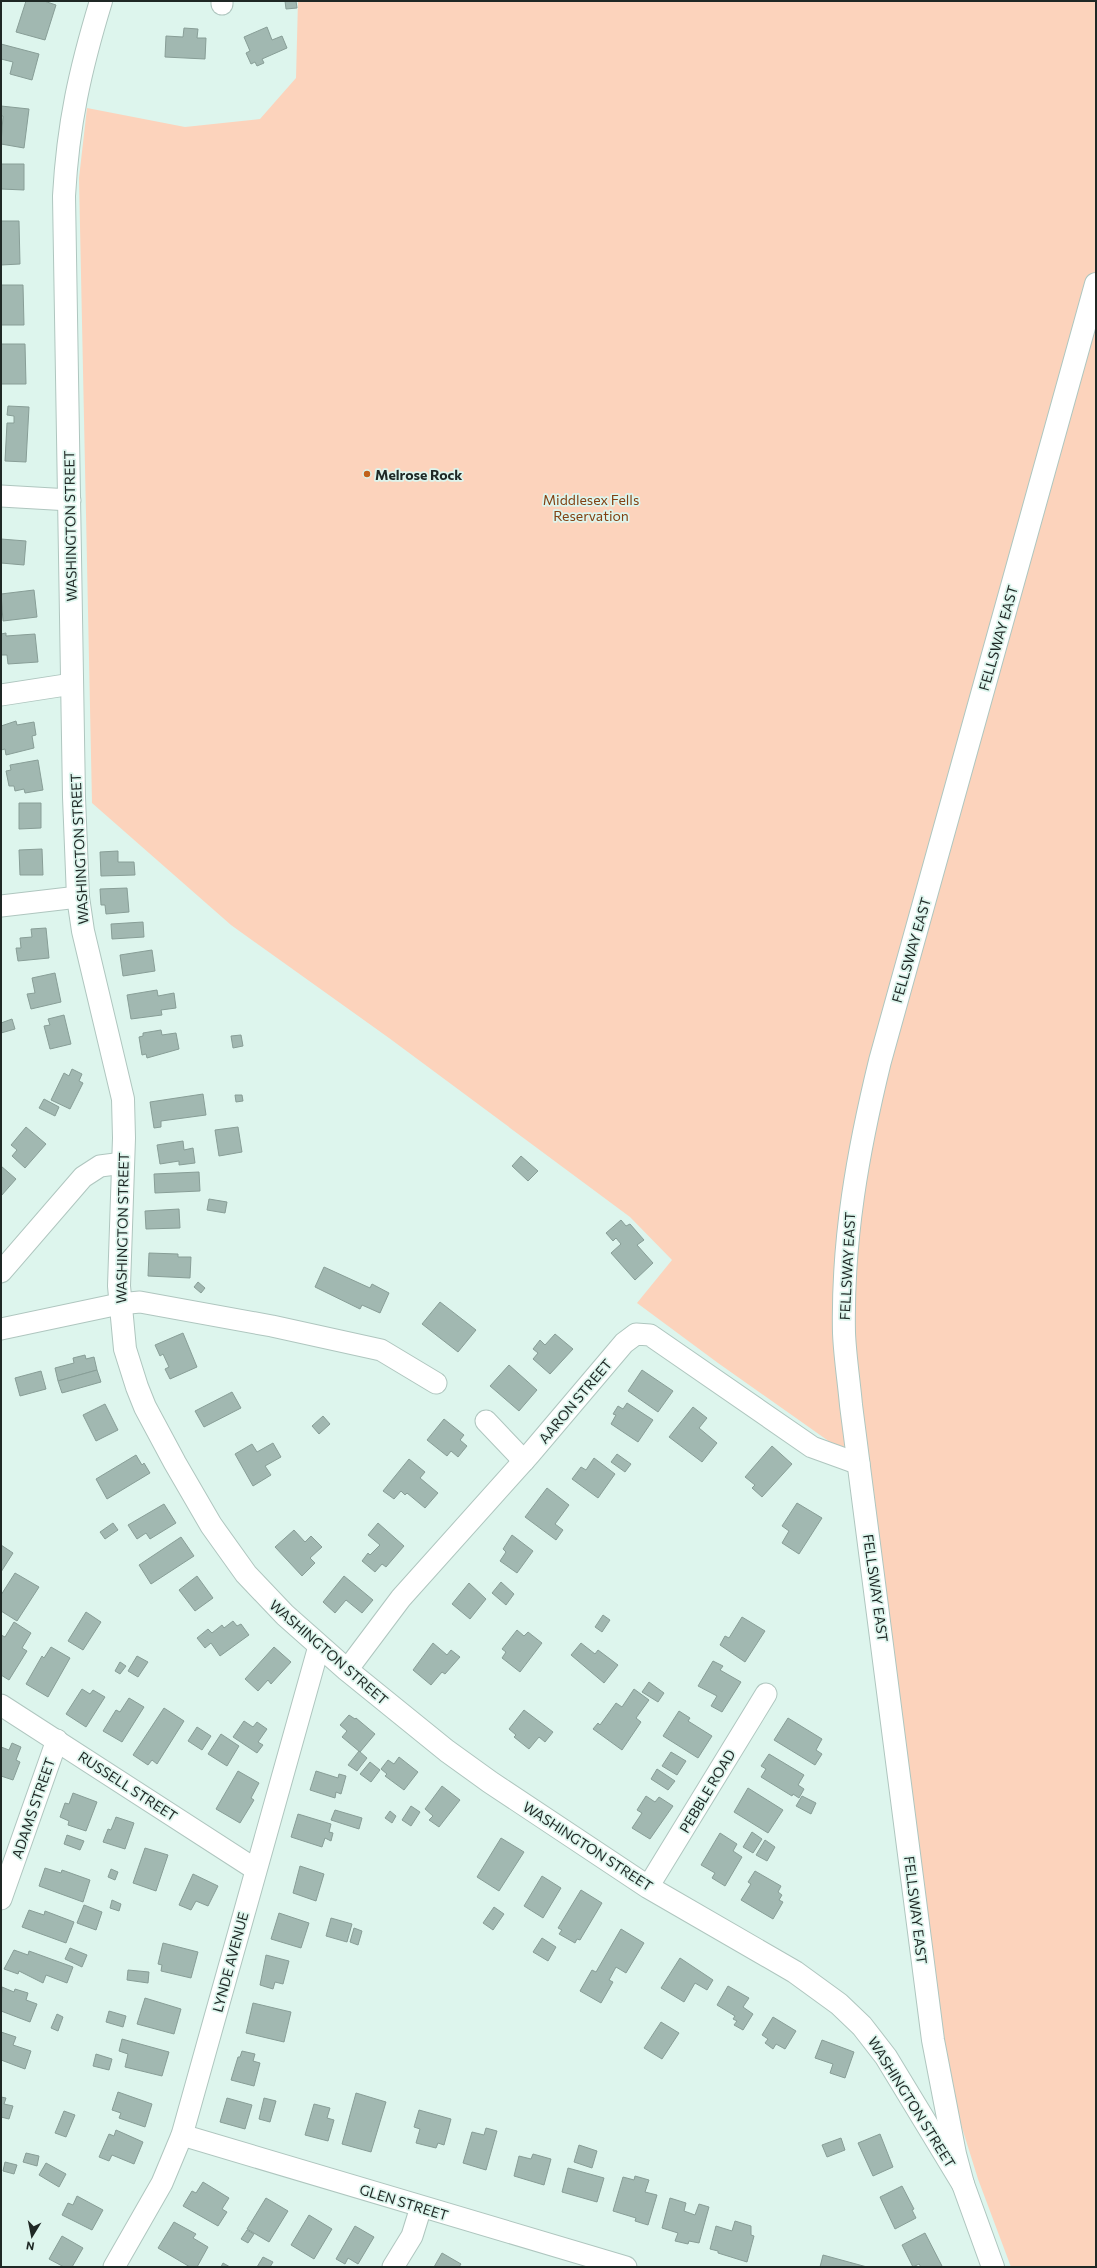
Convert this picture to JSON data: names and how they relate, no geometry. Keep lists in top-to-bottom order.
{
  "streets": {
    "main road": ["WASHINGTON STREET", "FELLSWAY EAST"],
    "street": [
      "AARON STREET",
      "RUSSELL STREET",
      "PEBBLE ROAD",
      "ADAMS STREET",
      "LYNDE AVENUE",
      "GLEN STREET"
    ]
  },
  "crossings": [
    ["WASHINGTON STREET", "FELLSWAY EAST"],
    ["WASHINGTON STREET", "AARON STREET"],
    ["WASHINGTON STREET", "PEBBLE ROAD"],
    ["WASHINGTON STREET", "LYNDE AVENUE"],
    ["FELLSWAY EAST", "AARON STREET"],
    ["RUSSELL STREET", "ADAMS STREET"],
    ["RUSSELL STREET", "LYNDE AVENUE"],
    ["LYNDE AVENUE", "GLEN STREET"]
  ],
  "parks": ["Middlesex Fells Reservation"],
  "places": ["Melrose Rock"],
  "north": "bottom"
}
